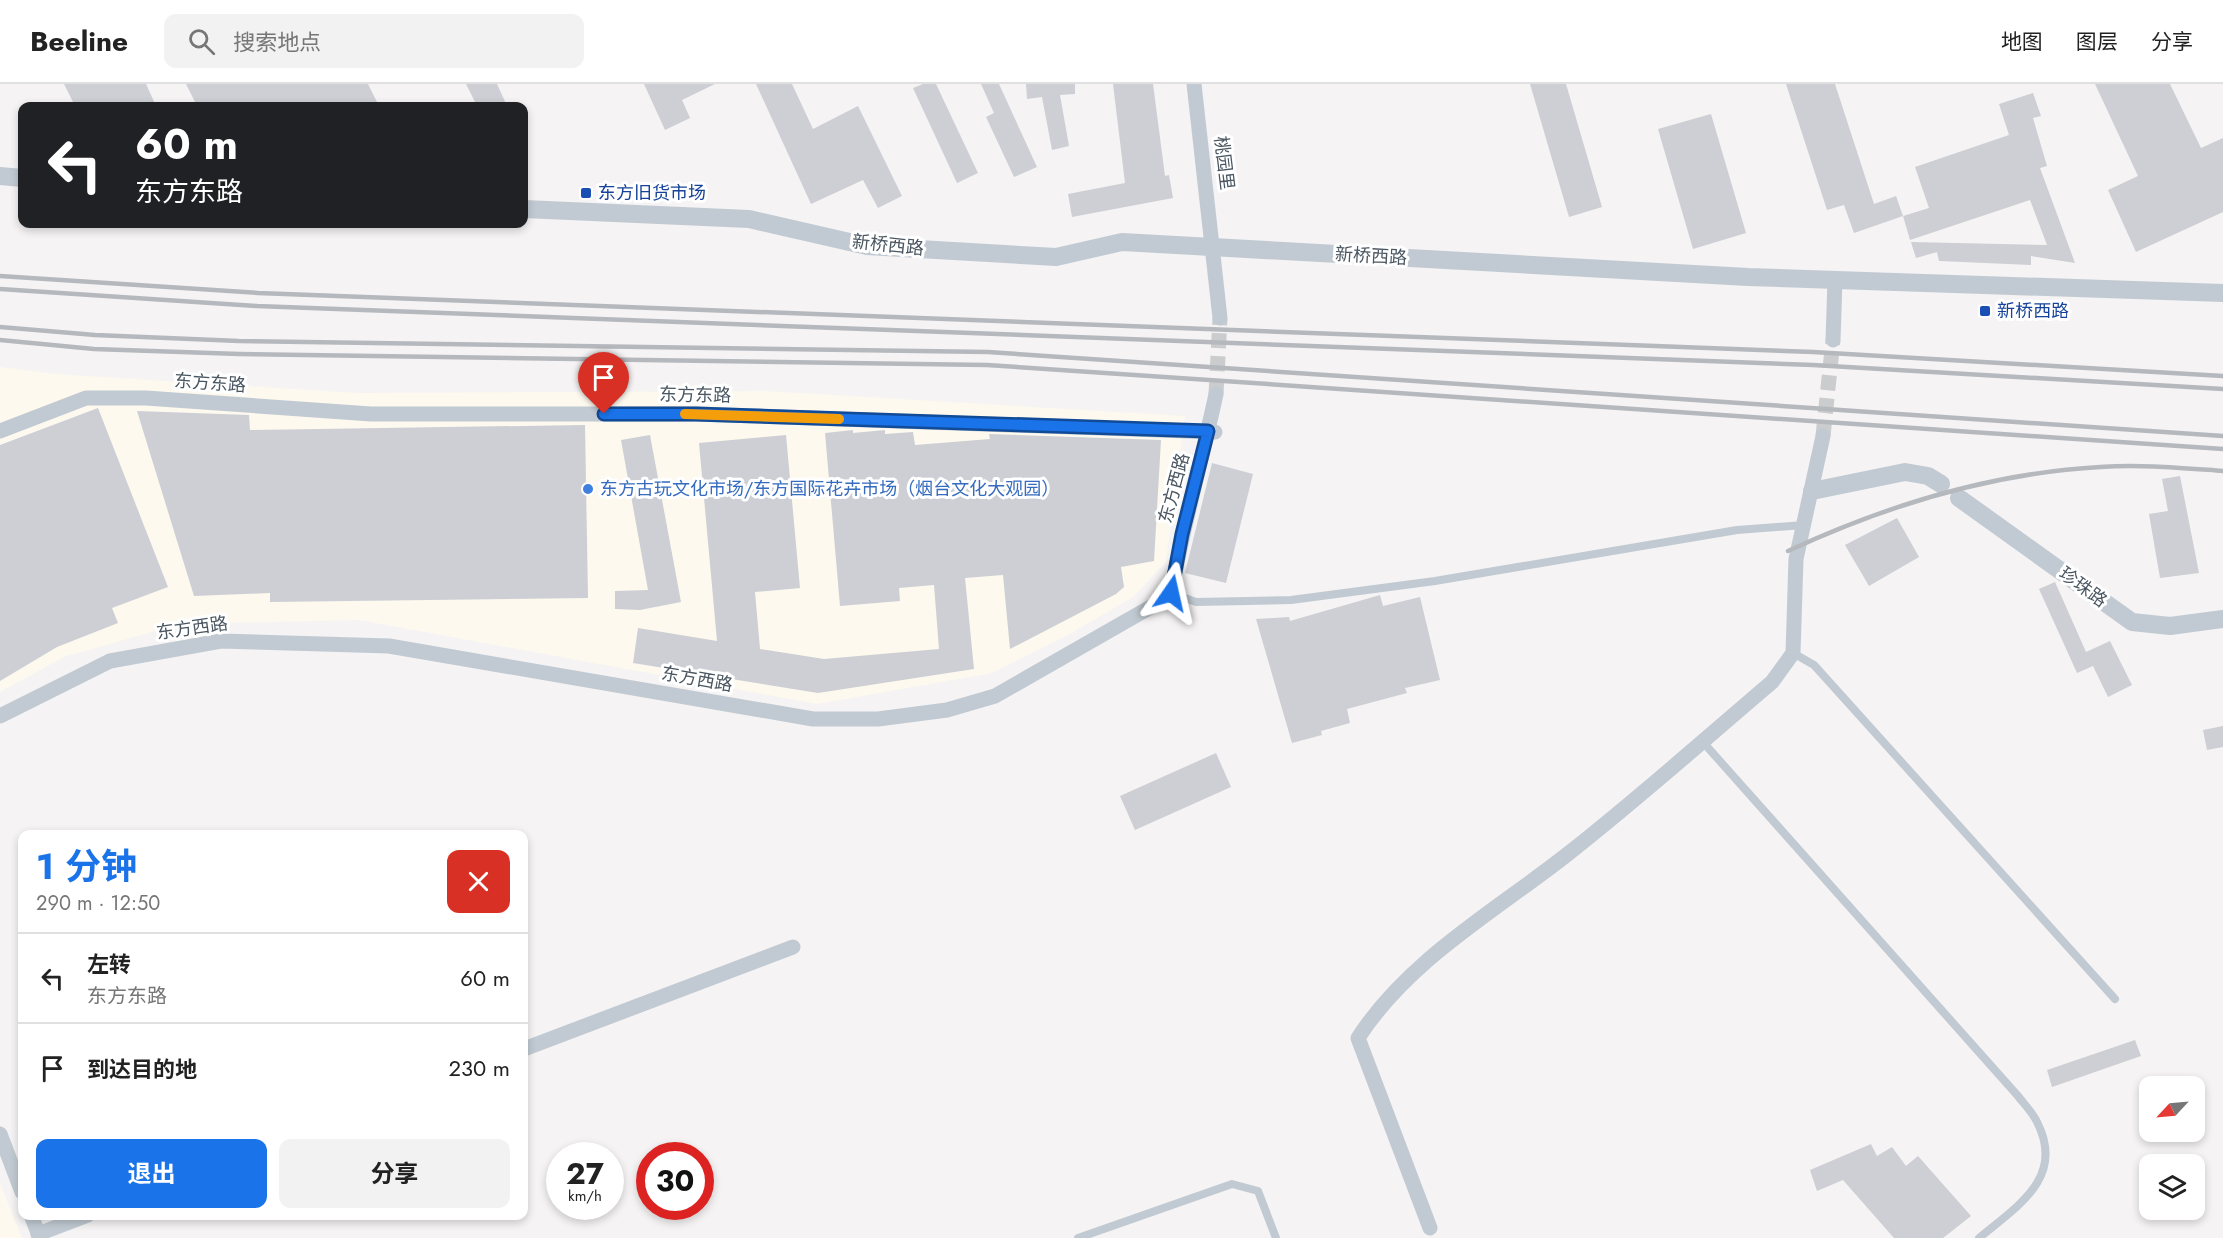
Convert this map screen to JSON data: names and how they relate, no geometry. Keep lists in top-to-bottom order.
{
  "streets": {
    "street": [
      "桃园里",
      "新桥西路",
      "东方东路",
      "东方西路",
      "珍珠路"
    ]
  },
  "crossings": [
    ["桃园里", "新桥西路"],
    ["东方东路", "东方西路"]
  ],
  "places": {
    "transit": ["东方旧货市场", "新桥西路"],
    "other": ["东方古玩文化市场/东方国际花卉市场（烟台文化大观园）"]
  },
  "north": "bottom left",
  "page": {
    "header": "Beeline",
    "search": "搜索地点",
    "nav": ["地图", "图层", "分享"],
    "turn": ["60 m", "东方东路"],
    "heading": ["1 分钟", "290 m · 12:50"],
    "list": [
      {
        "name": "左转",
        "note": "东方东路",
        "value": "60 m"
      },
      {
        "name": "到达目的地",
        "value": "230 m"
      }
    ],
    "buttons": ["退出", "分享"],
    "speed": "27 km/h",
    "limit": "30"
  }
}
